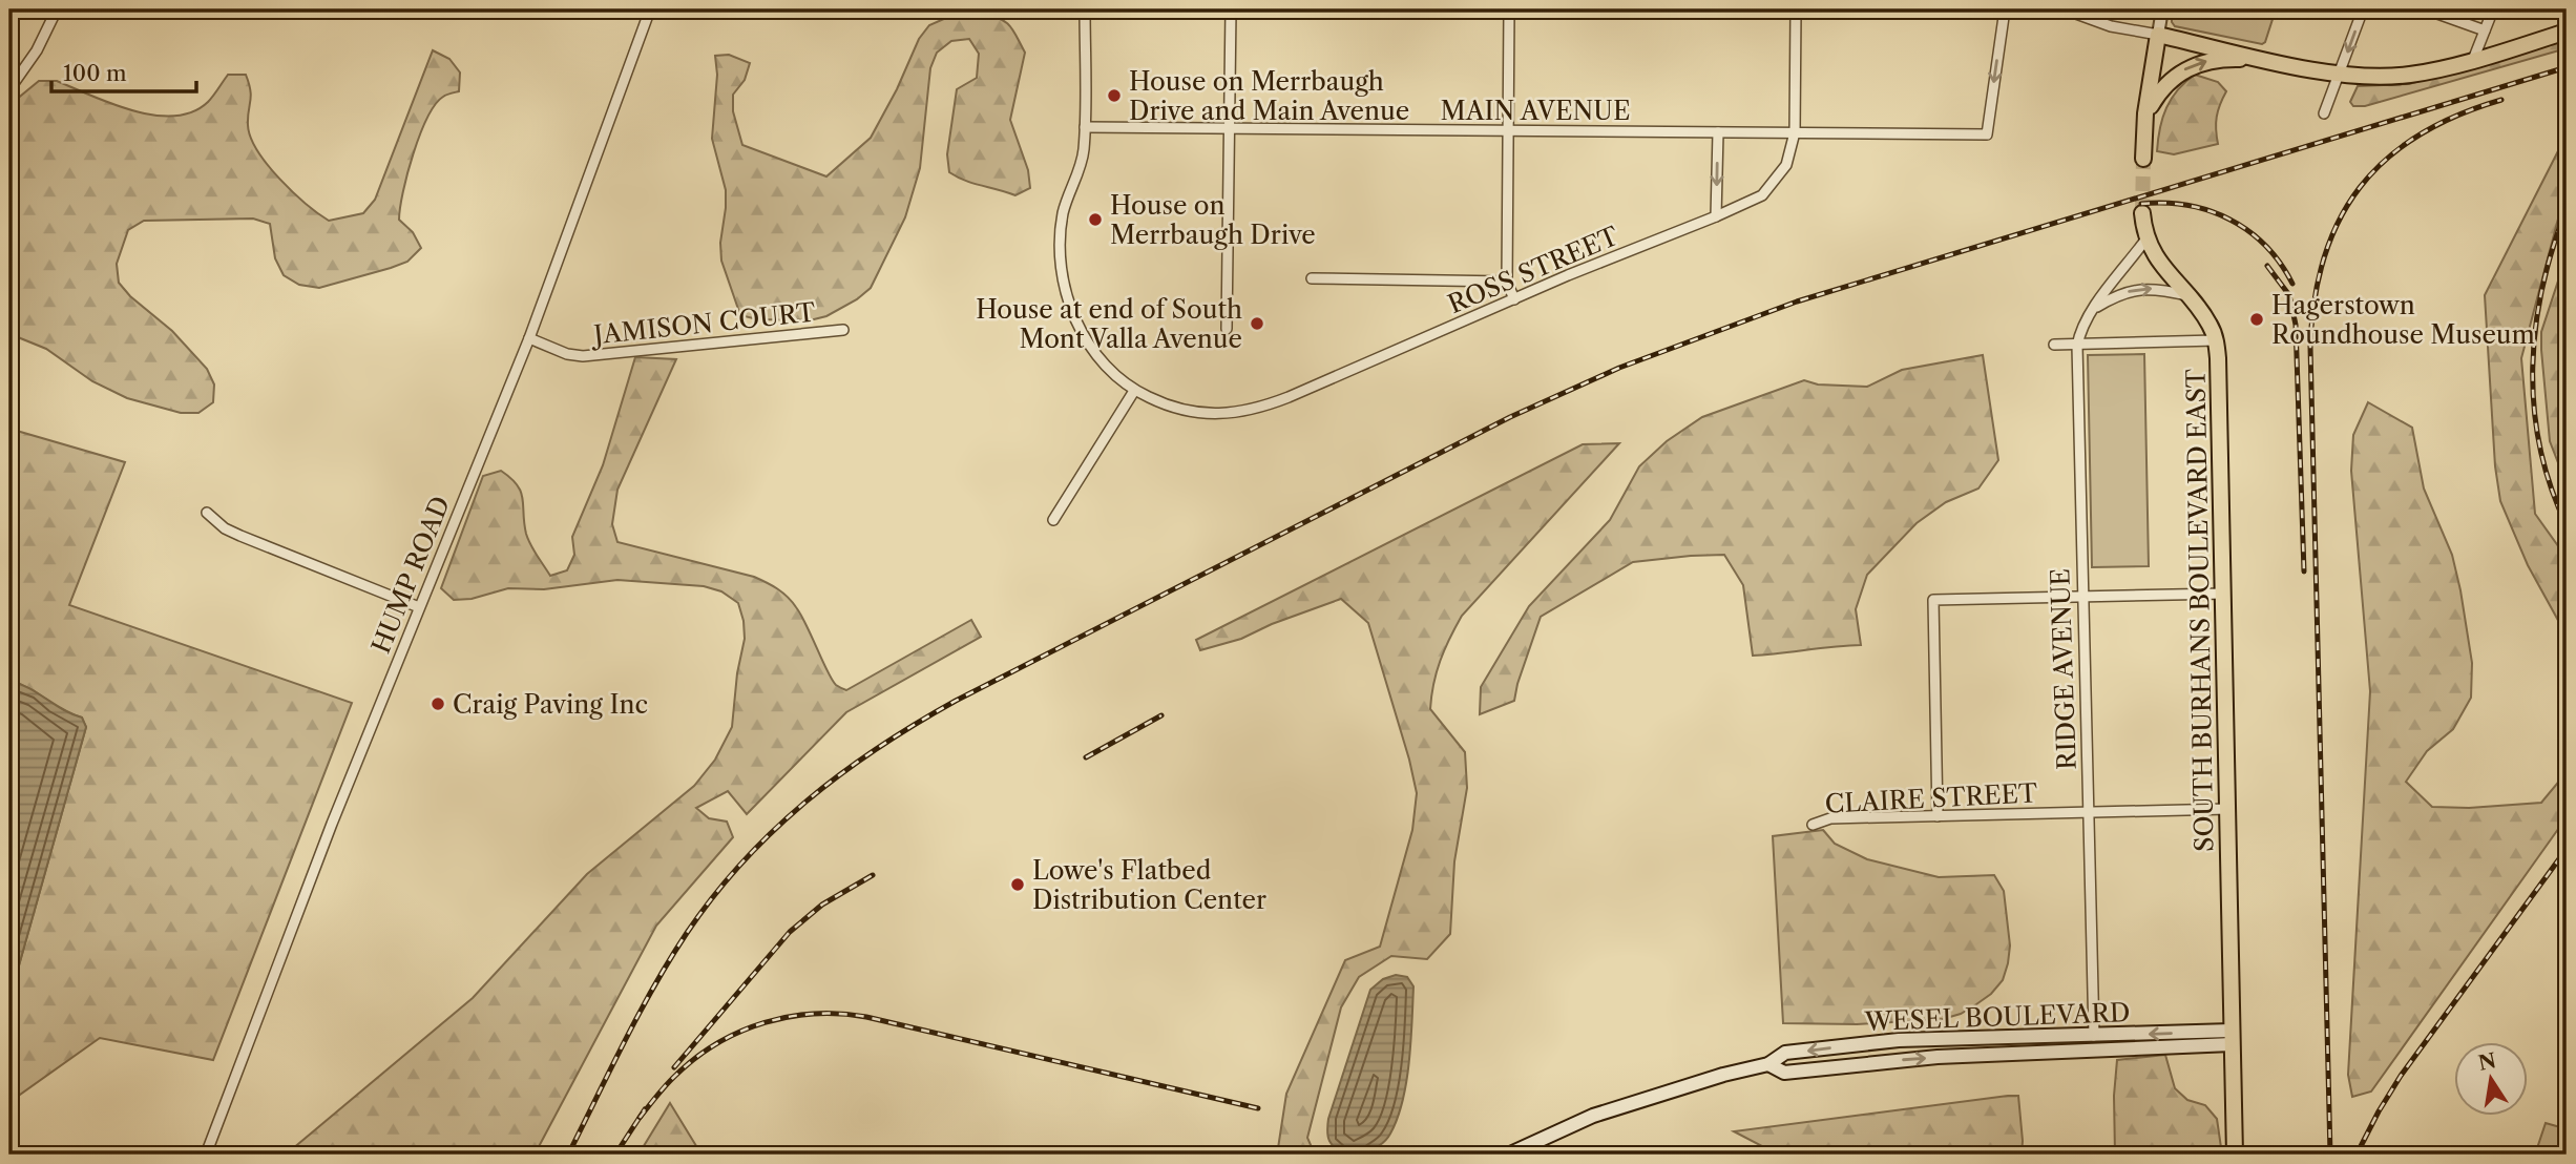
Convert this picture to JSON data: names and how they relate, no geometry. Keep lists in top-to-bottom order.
{
  "streets": {
    "main road": ["SOUTH BURHANS BOULEVARD EAST", "WESEL BOULEVARD"],
    "street": [
      "MAIN AVENUE",
      "ROSS STREET",
      "JAMISON COURT",
      "HUMP ROAD",
      "RIDGE AVENUE",
      "CLAIRE STREET"
    ]
  },
  "crossings": [
    ["MAIN AVENUE", "ROSS STREET"],
    ["JAMISON COURT", "HUMP ROAD"],
    ["SOUTH BURHANS BOULEVARD EAST", "RIDGE AVENUE"],
    ["SOUTH BURHANS BOULEVARD EAST", "CLAIRE STREET"],
    ["SOUTH BURHANS BOULEVARD EAST", "WESEL BOULEVARD"],
    ["RIDGE AVENUE", "CLAIRE STREET"],
    ["RIDGE AVENUE", "WESEL BOULEVARD"]
  ],
  "places": [
    "House on Merrbaugh Drive and Main Avenue",
    "House on Merrbaugh Drive",
    "Hagerstown Roundhouse Museum",
    "House at end of South Mont Valla Avenue",
    "Craig Paving Inc",
    "Lowe's Flatbed Distribution Center"
  ],
  "scale_bar": "100 m",
  "north": "top"
}
